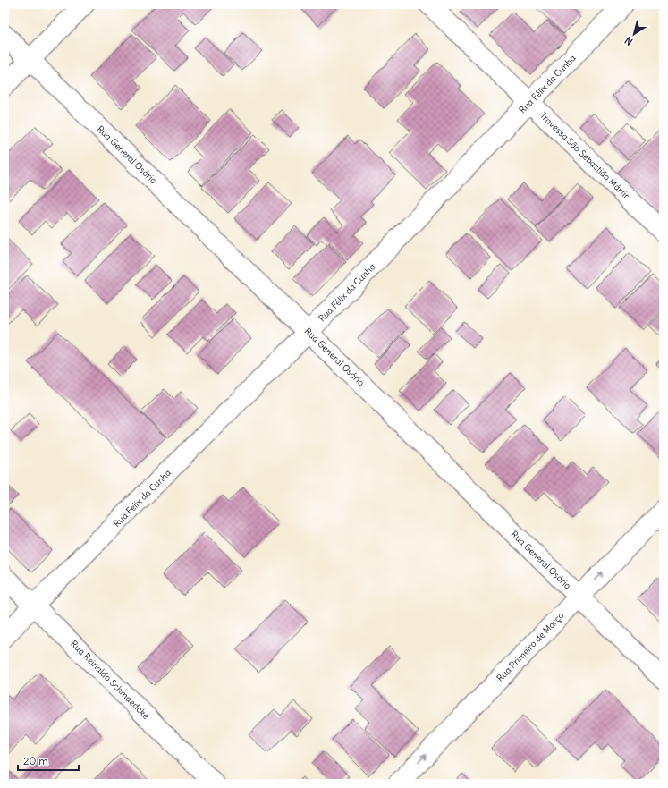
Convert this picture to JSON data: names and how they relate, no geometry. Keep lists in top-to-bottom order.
{
  "streets": {
    "street": [
      "Rua Félix da Cunha",
      "Rua General Osório",
      "Travessa São Sebastião Mártir",
      "Rua Primeiro de Março",
      "Rua Reinaldo Schmaedcke"
    ]
  },
  "crossings": [
    ["Rua Félix da Cunha", "Rua General Osório"],
    ["Rua Félix da Cunha", "Travessa São Sebastião Mártir"],
    ["Rua Félix da Cunha", "Rua Reinaldo Schmaedcke"],
    ["Rua General Osório", "Rua Primeiro de Março"]
  ],
  "one_way": ["Rua Primeiro de Março"],
  "scale_bar": "20 m",
  "north": "bottom left"
}
